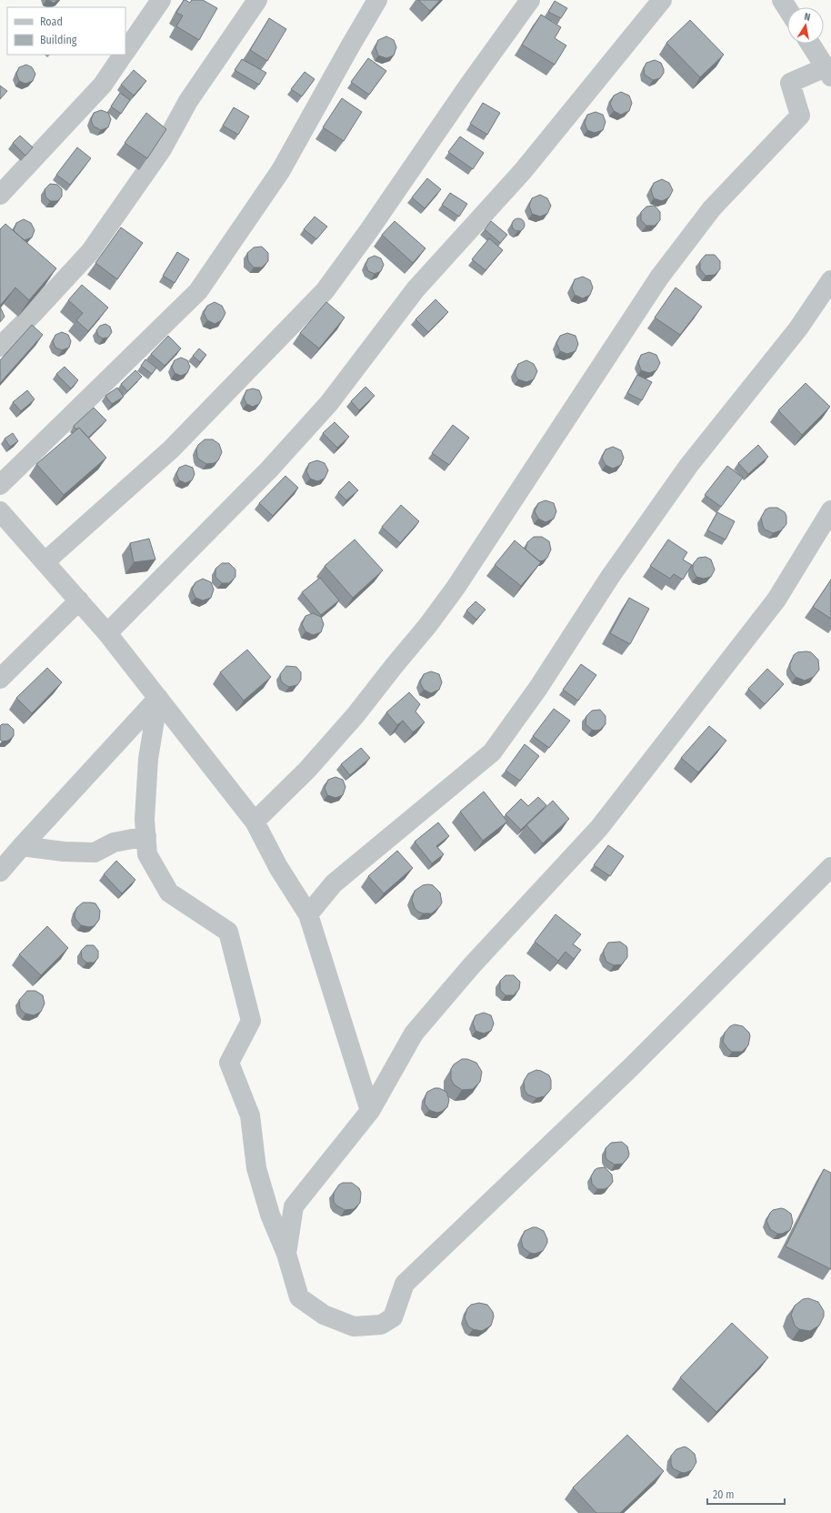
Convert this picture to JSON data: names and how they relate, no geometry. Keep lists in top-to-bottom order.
{
  "legend": ["Road", "Building"],
  "scale_bar": "20 m",
  "north": "top"
}
